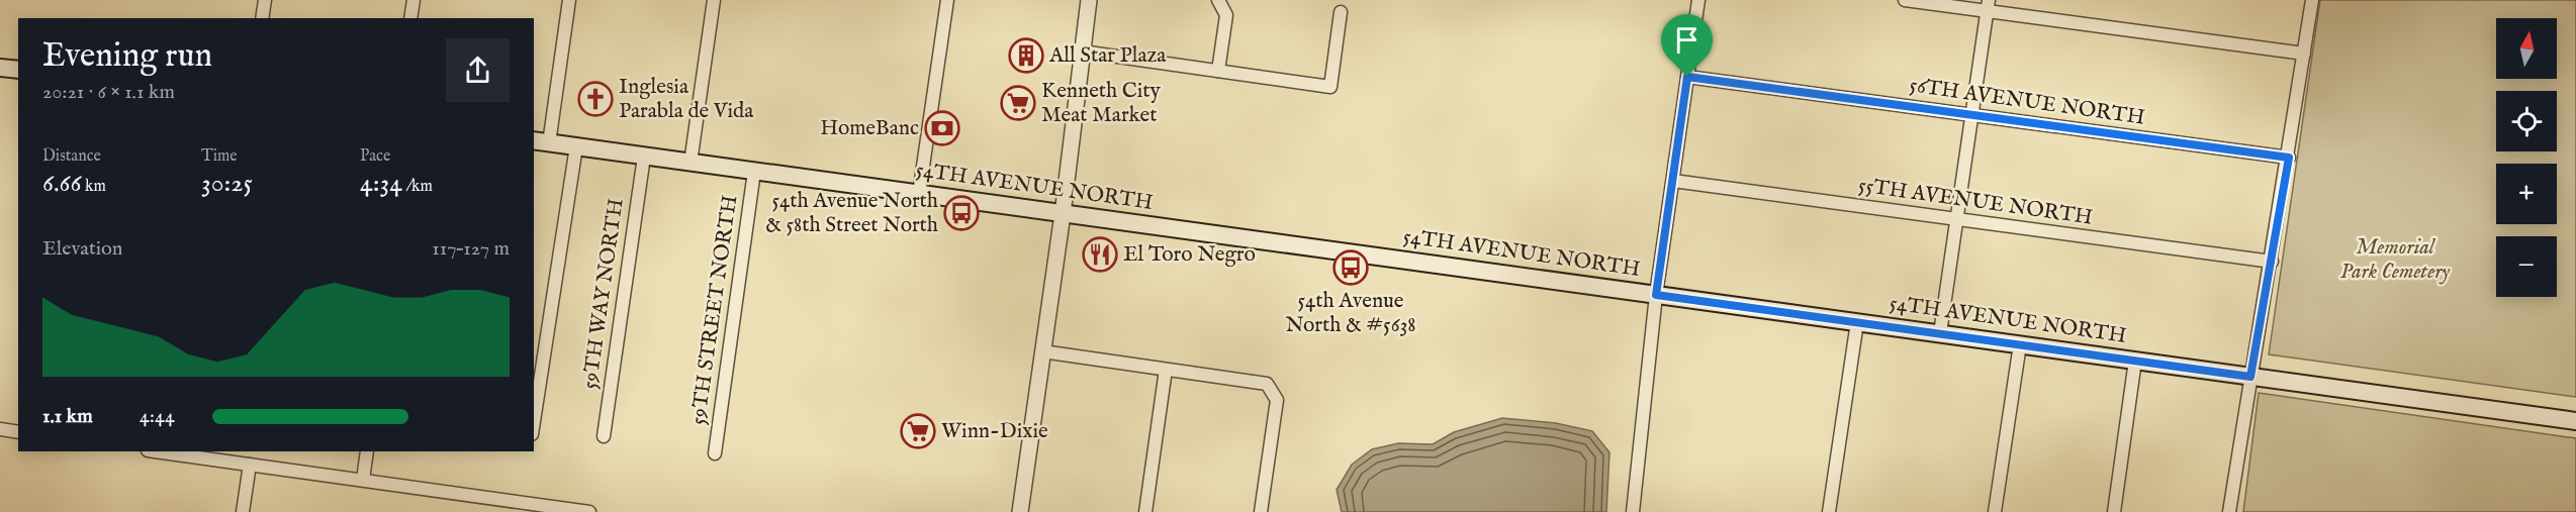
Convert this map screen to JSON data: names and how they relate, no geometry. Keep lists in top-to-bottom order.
{
  "streets": {
    "main road": ["54TH AVENUE NORTH"],
    "street": [
      "56TH AVENUE NORTH",
      "55TH AVENUE NORTH",
      "59TH WAY NORTH",
      "59TH STREET NORTH"
    ]
  },
  "crossings": [
    ["54TH AVENUE NORTH", "59TH WAY NORTH"],
    ["54TH AVENUE NORTH", "59TH STREET NORTH"]
  ],
  "parks": ["Memorial Park Cemetery"],
  "places": {
    "building": ["All Star Plaza"],
    "church": ["Inglesia Parabla de Vida"],
    "supermarket": ["Kenneth City Meat Market", "Winn-Dixie"],
    "bank": ["HomeBanc"],
    "bus stop": ["54th Avenue North & 58th Street North", "54th Avenue North & #5638"],
    "restaurant": ["El Toro Negro"]
  },
  "north": "top",
  "page": {
    "map_buttons": ["+", "−"],
    "heading": ["Evening run", "20:21 · 6 × 1.1 km"],
    "stats": [
      ["Distance", "6.66 km"],
      ["Time", "30:25"],
      ["Pace", "4:34 /km"]
    ],
    "chart": ["Elevation", "117–127 m"],
    "list": [
      {
        "name": "1.1 km",
        "note": "4:44"
      }
    ]
  }
}
